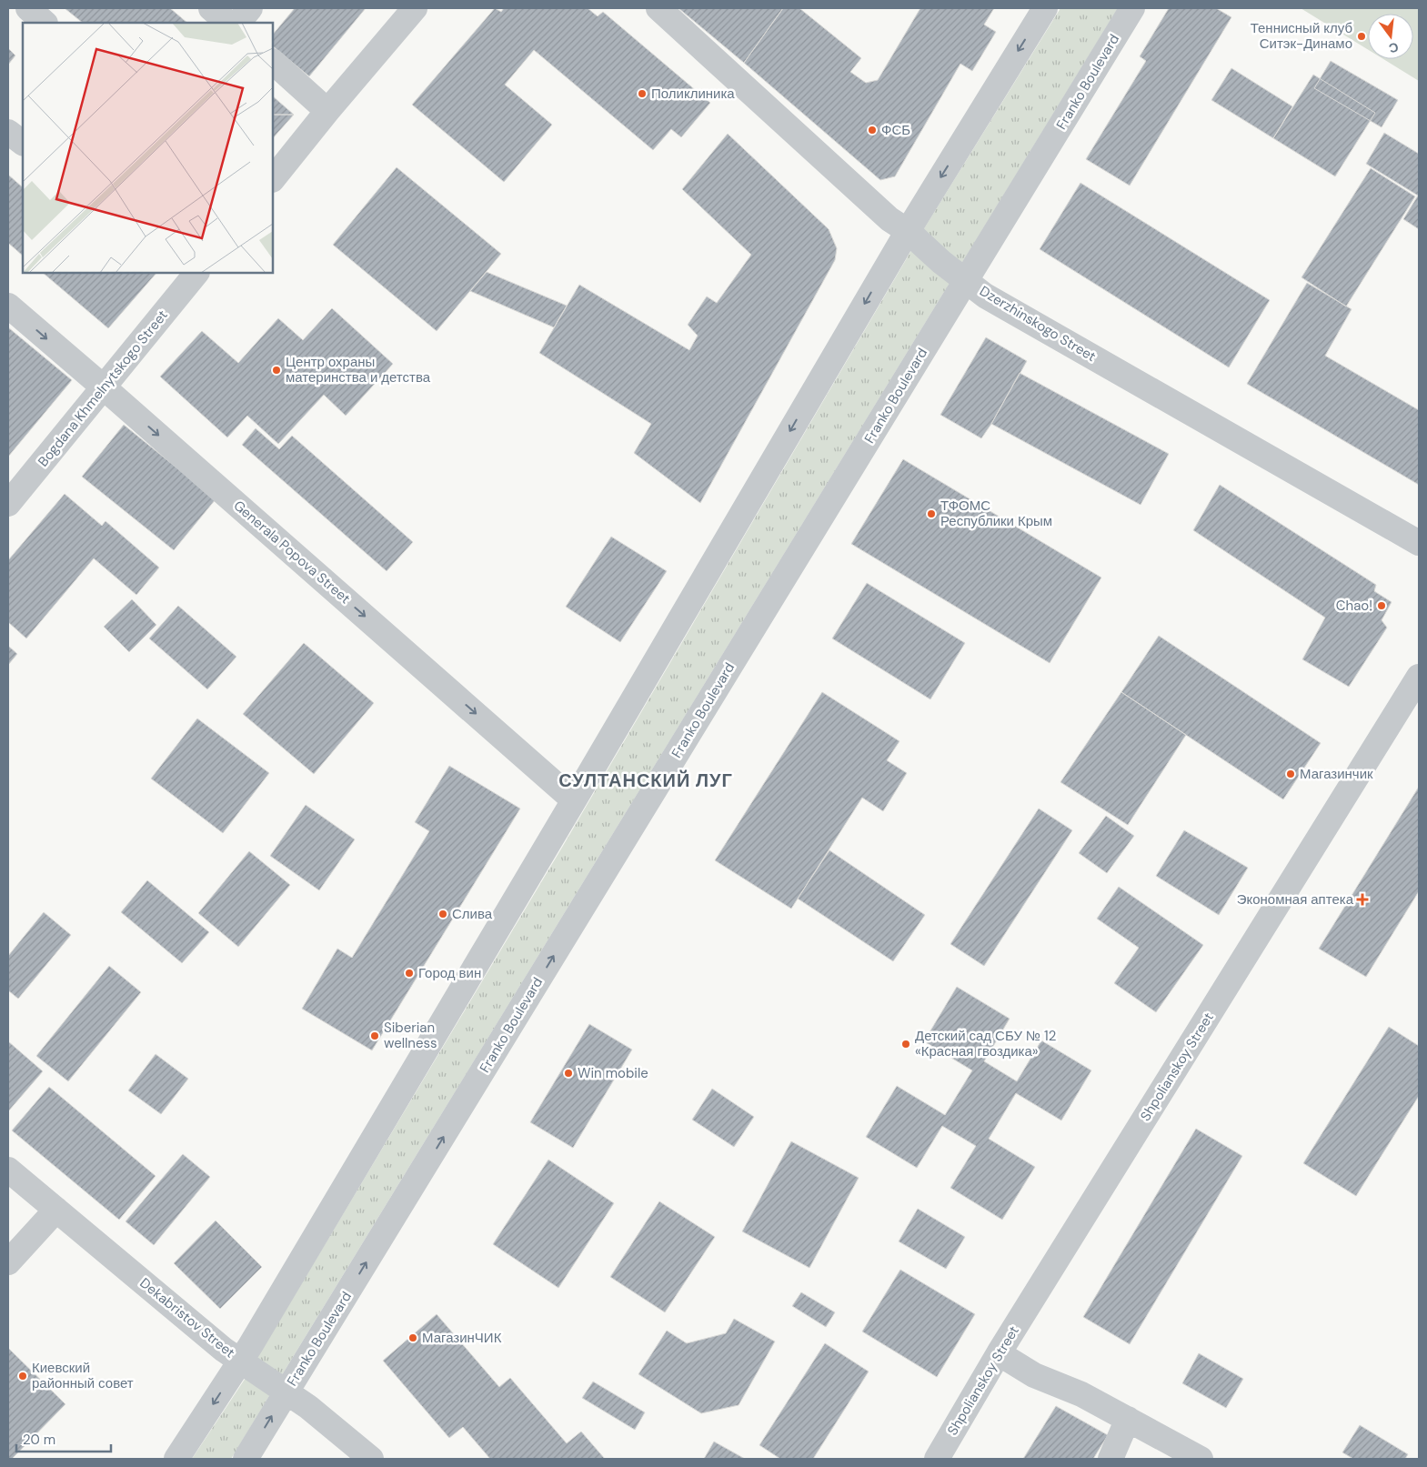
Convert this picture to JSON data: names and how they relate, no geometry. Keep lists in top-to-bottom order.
{
  "streets": {
    "street": [
      "Franko Boulevard",
      "Dzerzhinskogo Street",
      "Bogdana Khmelnytskogo Street",
      "Generala Popova Street",
      "Shpolianskoy Street",
      "Dekabristov Street"
    ]
  },
  "crossings": [
    ["Franko Boulevard", "Dzerzhinskogo Street"],
    ["Franko Boulevard", "Dekabristov Street"],
    ["Bogdana Khmelnytskogo Street", "Generala Popova Street"]
  ],
  "one_way": ["Generala Popova Street"],
  "districts": ["СУЛТАНСКИЙ ЛУГ"],
  "places": {
    "other": [
      "Теннисный клуб Ситэк-Динамо",
      "Поликлиника",
      "ФСБ",
      "Центр охраны материнства и детства",
      "ТФОМС Республики Крым",
      "Chao!",
      "Магазинчик",
      "Слива",
      "Город вин",
      "Siberian wellness",
      "Детский сад СБУ № 12 «Красная гвоздика»",
      "Win mobile",
      "МагазинЧИК",
      "Киевский районный совет"
    ],
    "health": ["Экономная аптека"]
  },
  "scale_bar": "20 m",
  "north": "bottom"
}
